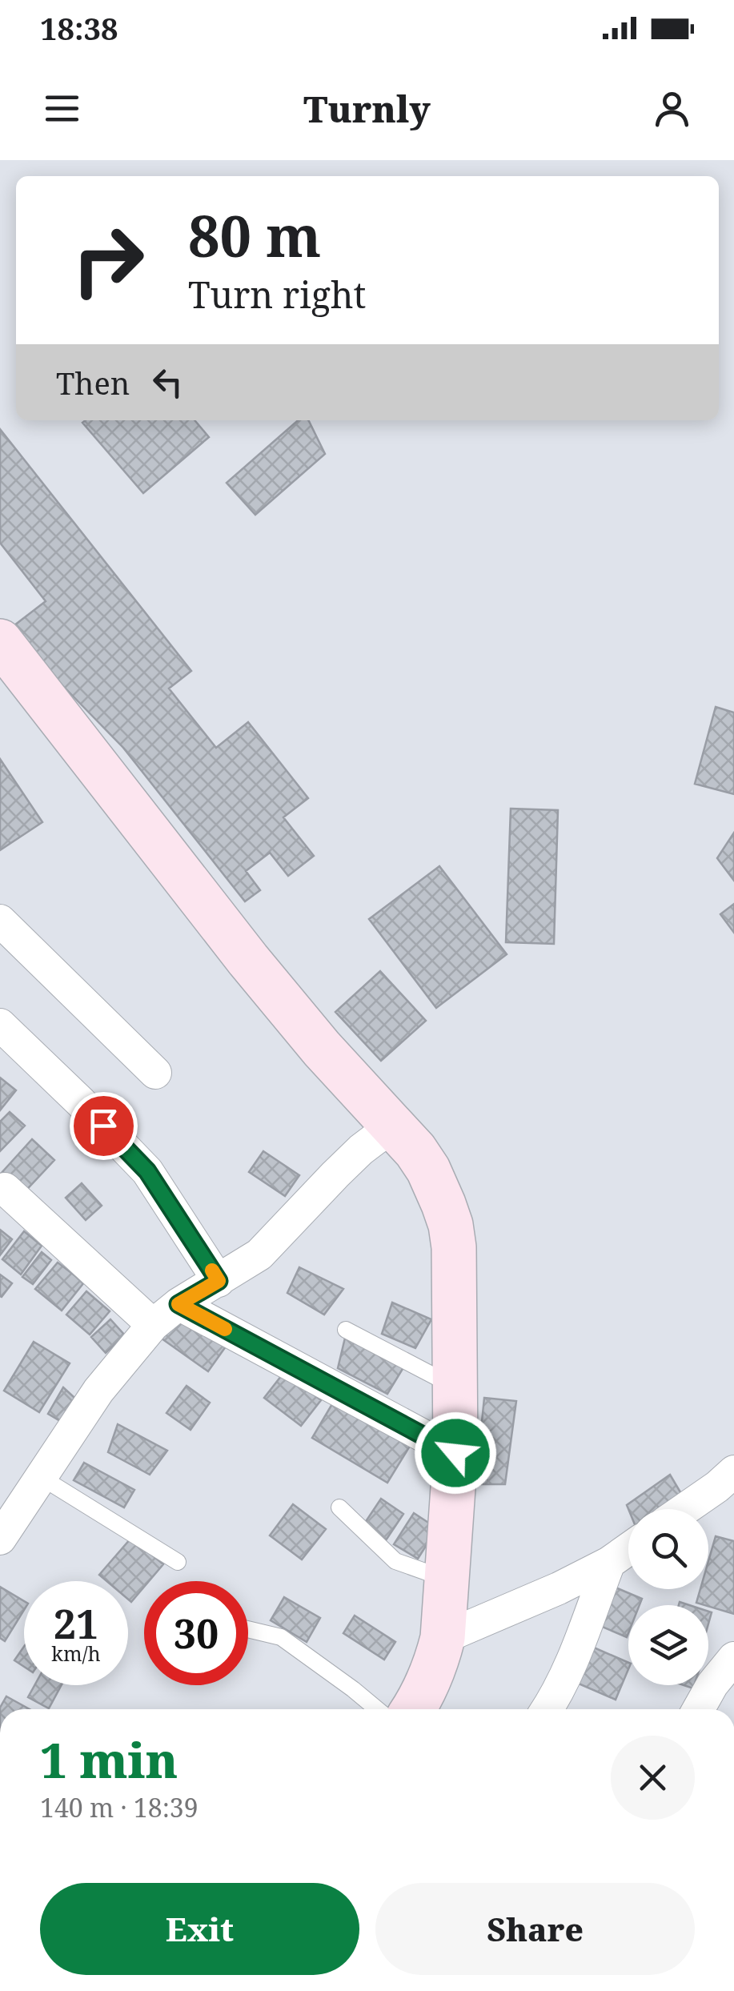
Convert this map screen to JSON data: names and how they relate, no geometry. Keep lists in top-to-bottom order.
{
  "page": {
    "status": "18:38",
    "header": "Turnly",
    "turn": ["80 m", "Turn right"],
    "then": "Then",
    "speed": "21 km/h",
    "limit": "30",
    "heading": ["1 min", "140 m · 18:39"],
    "buttons": ["Exit", "Share"]
  }
}
